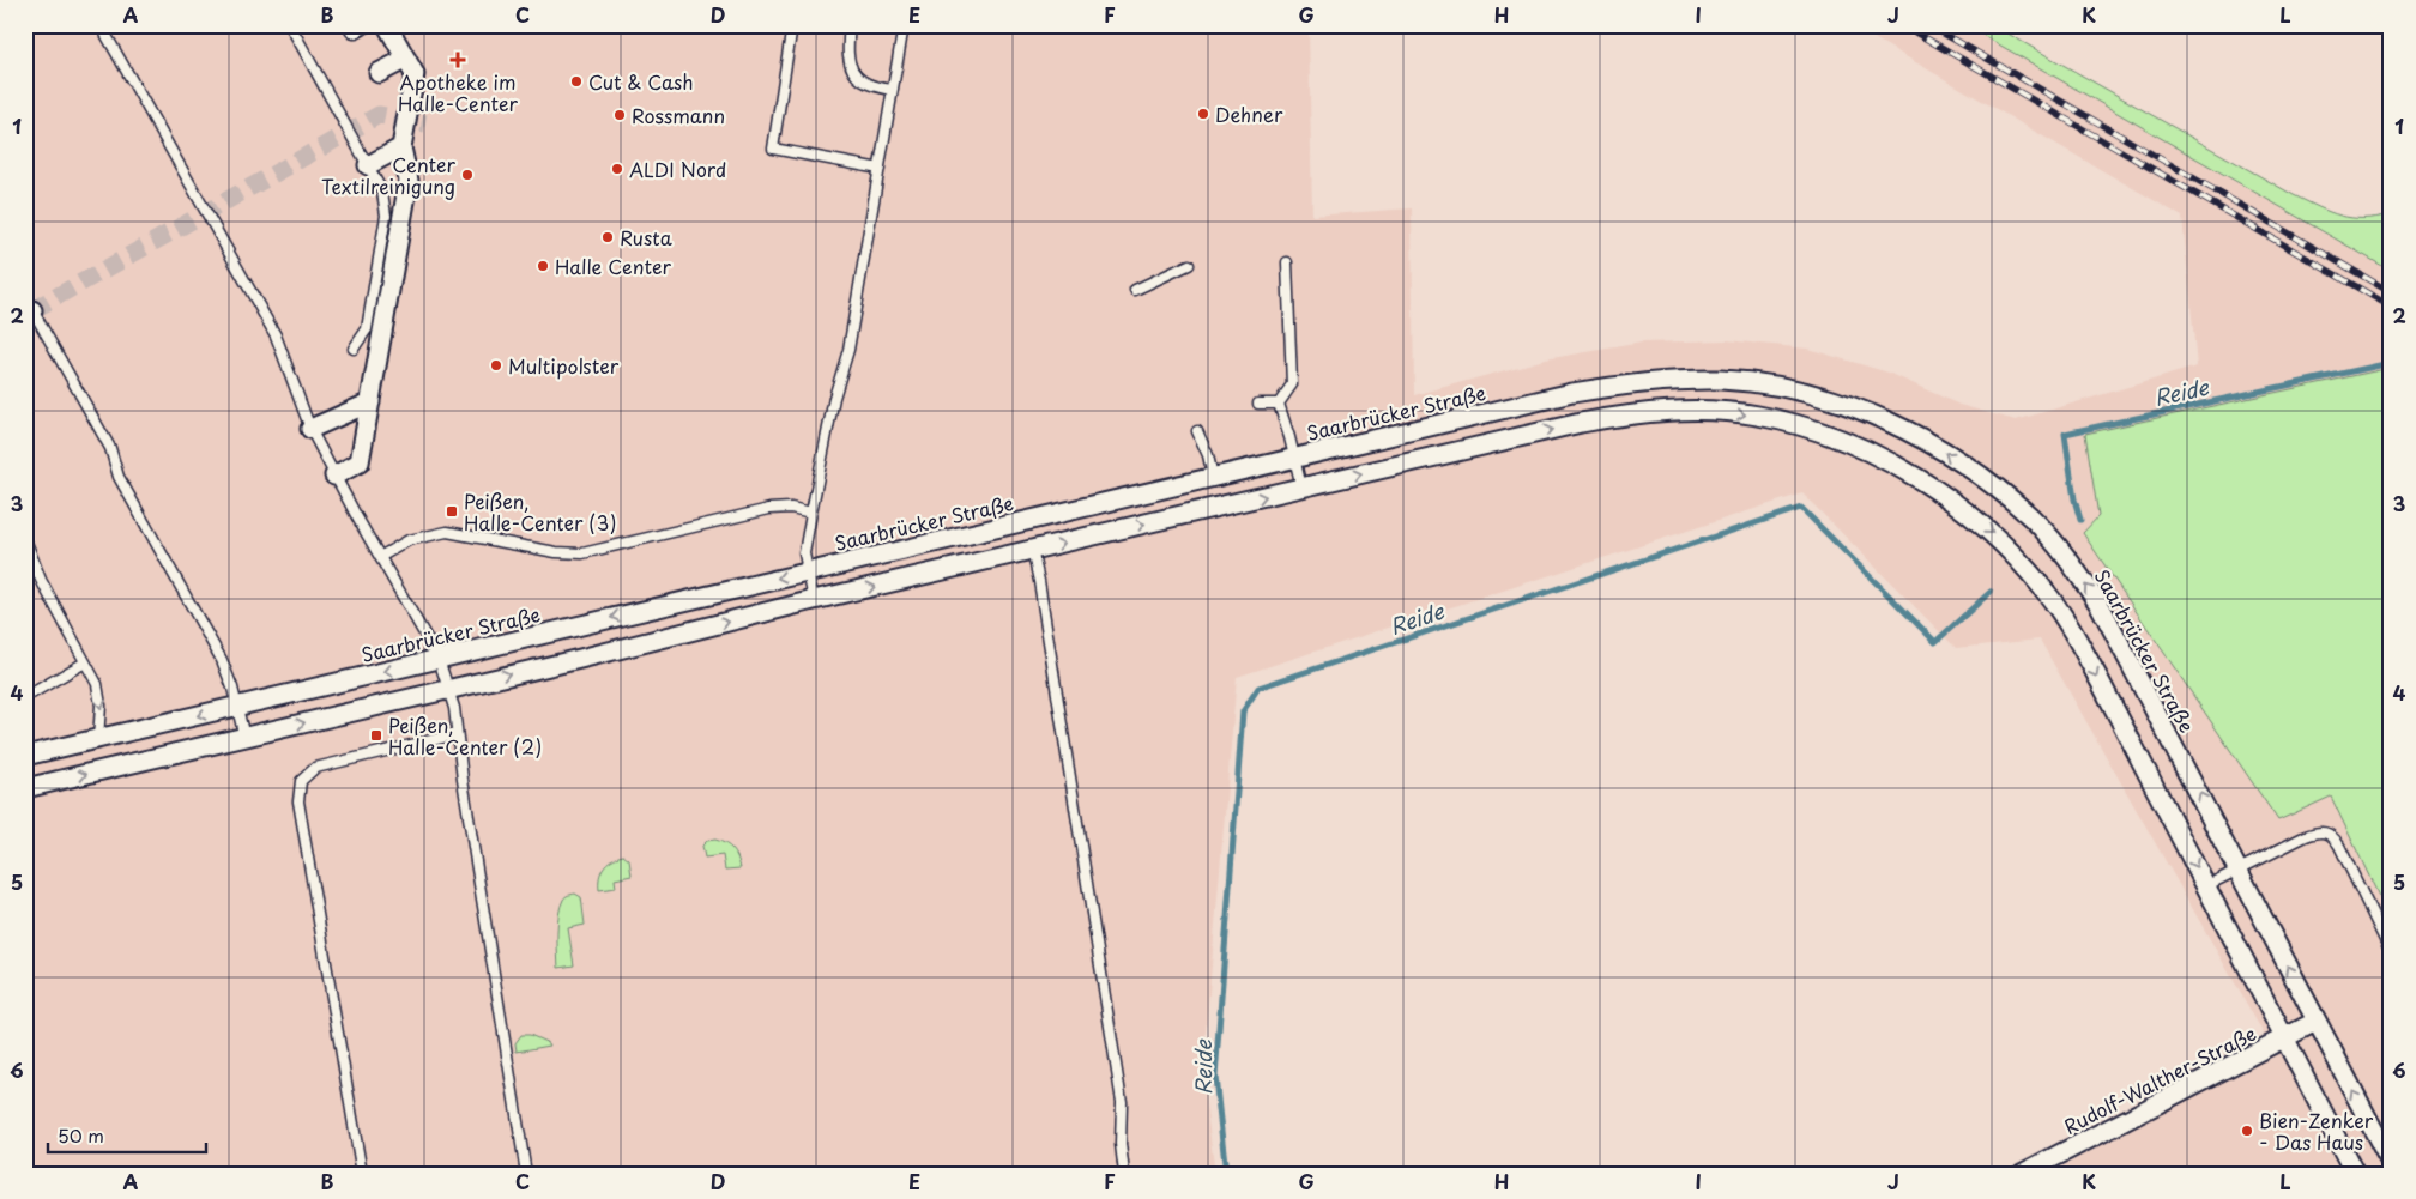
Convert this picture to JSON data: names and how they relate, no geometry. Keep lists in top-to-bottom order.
{
  "streets": {
    "street": ["Saarbrücker Straße", "Rudolf-Walther-Straße"]
  },
  "crossings": [
    ["Saarbrücker Straße", "Rudolf-Walther-Straße"]
  ],
  "one_way": ["Saarbrücker Straße"],
  "water": ["Reide"],
  "places": {
    "health": ["Apotheke im Halle-Center"],
    "other": [
      "Cut & Cash",
      "Dehner",
      "Rossmann",
      "ALDI Nord",
      "Center Textilreinigung",
      "Rusta",
      "Halle Center",
      "Multipolster",
      "Bien-Zenker - Das Haus"
    ],
    "transit": ["Peißen, Halle-Center (3)", "Peißen, Halle-Center (2)"]
  },
  "scale_bar": "50 m",
  "grid": {
    "columns": [
      "A",
      "B",
      "C",
      "D",
      "E",
      "F",
      "G",
      "H",
      "I",
      "J",
      "K",
      "L"
    ],
    "rows": [
      "1",
      "2",
      "3",
      "4",
      "5",
      "6"
    ]
  }
}
